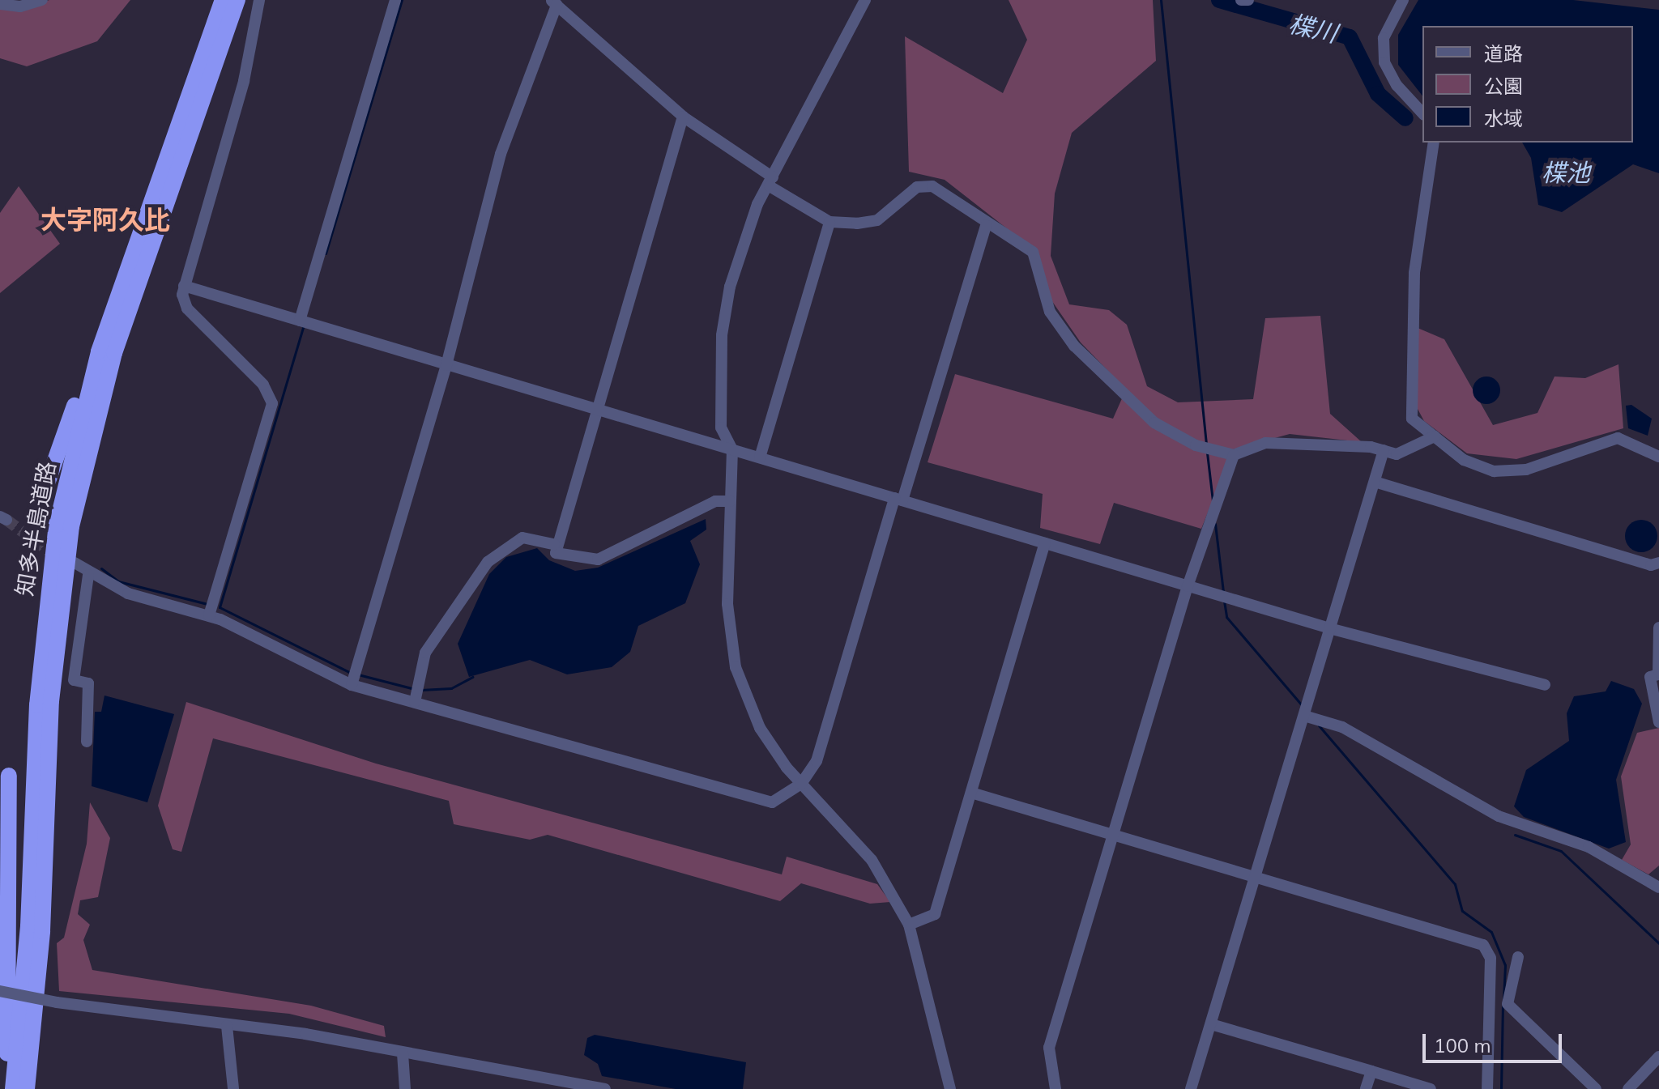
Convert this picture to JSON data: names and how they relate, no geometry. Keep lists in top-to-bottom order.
{
  "streets": {
    "highway": ["知多半島道路"]
  },
  "districts": ["大字阿久比"],
  "water": ["楪川", "楪池"],
  "legend": ["道路", "公園", "水域"],
  "scale_bar": "100 m"
}
